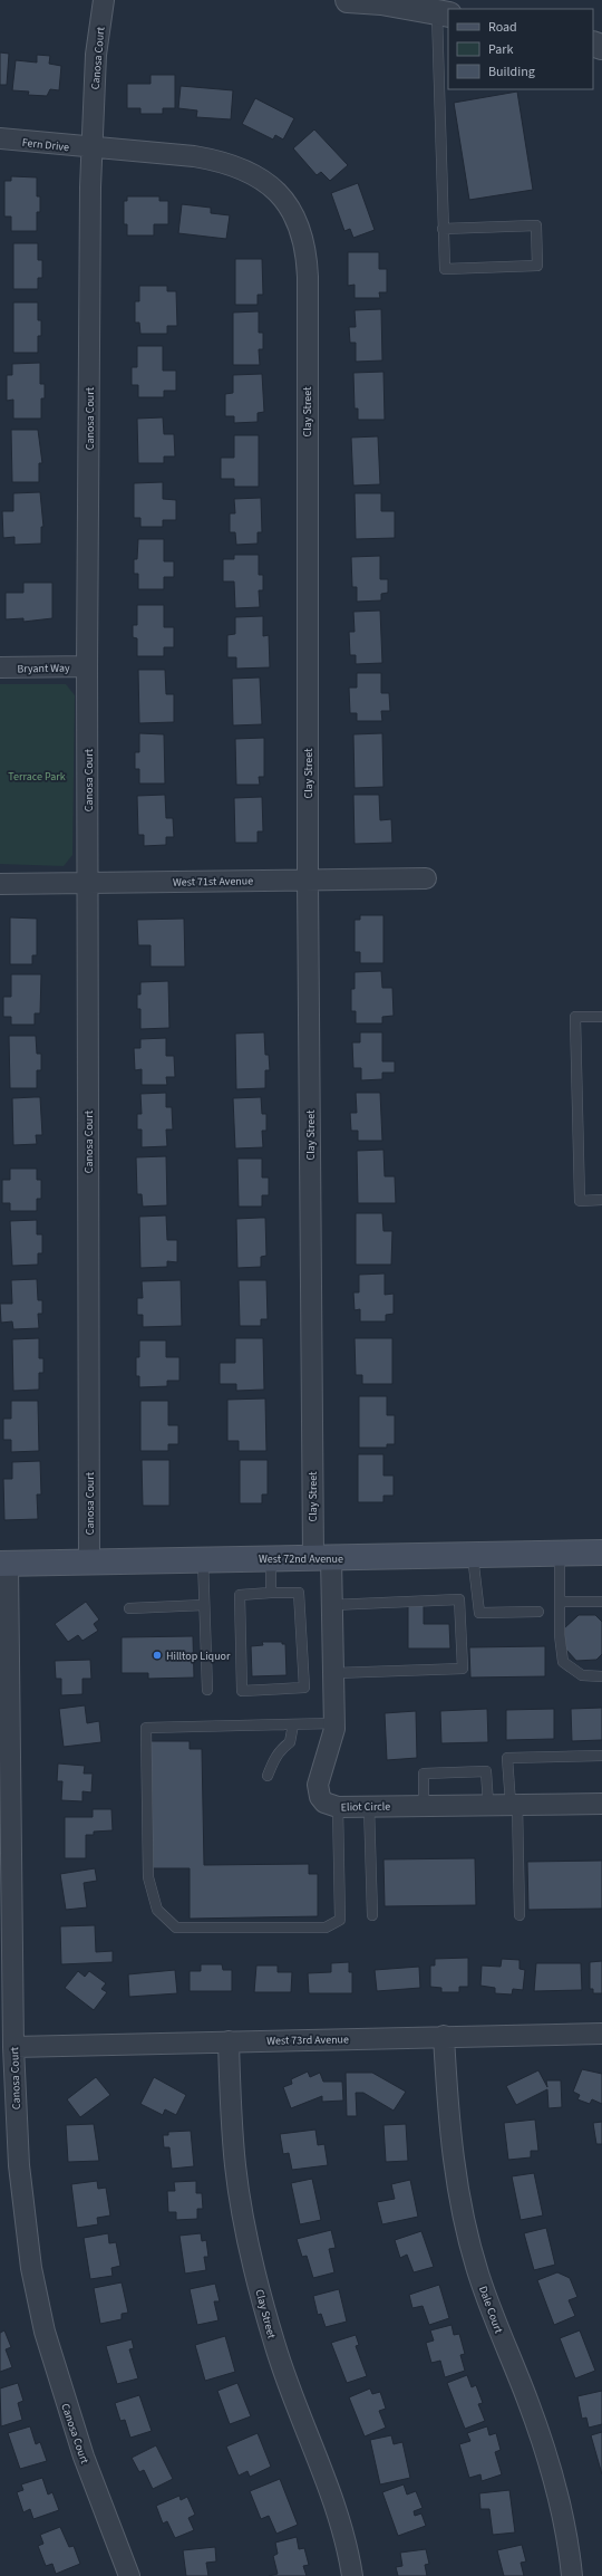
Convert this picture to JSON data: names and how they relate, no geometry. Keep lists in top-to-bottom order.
{
  "streets": {
    "main road": ["West 72nd Avenue"],
    "street": [
      "Canosa Court",
      "Fern Drive",
      "Clay Street",
      "Bryant Way",
      "West 71st Avenue",
      "Eliot Circle",
      "West 73rd Avenue",
      "Dale Court"
    ]
  },
  "crossings": [
    ["Canosa Court", "Fern Drive"],
    ["Canosa Court", "Clay Street"],
    ["Canosa Court", "Bryant Way"],
    ["Canosa Court", "West 71st Avenue"],
    ["Canosa Court", "West 72nd Avenue"],
    ["Canosa Court", "West 73rd Avenue"],
    ["Fern Drive", "Clay Street"],
    ["Clay Street", "West 71st Avenue"],
    ["Clay Street", "West 72nd Avenue"],
    ["Clay Street", "Eliot Circle"],
    ["Clay Street", "West 73rd Avenue"],
    ["West 72nd Avenue", "Eliot Circle"],
    ["West 73rd Avenue", "Dale Court"]
  ],
  "parks": ["Terrace Park"],
  "places": ["Hilltop Liquor"],
  "legend": ["Road", "Park", "Building"]
}
